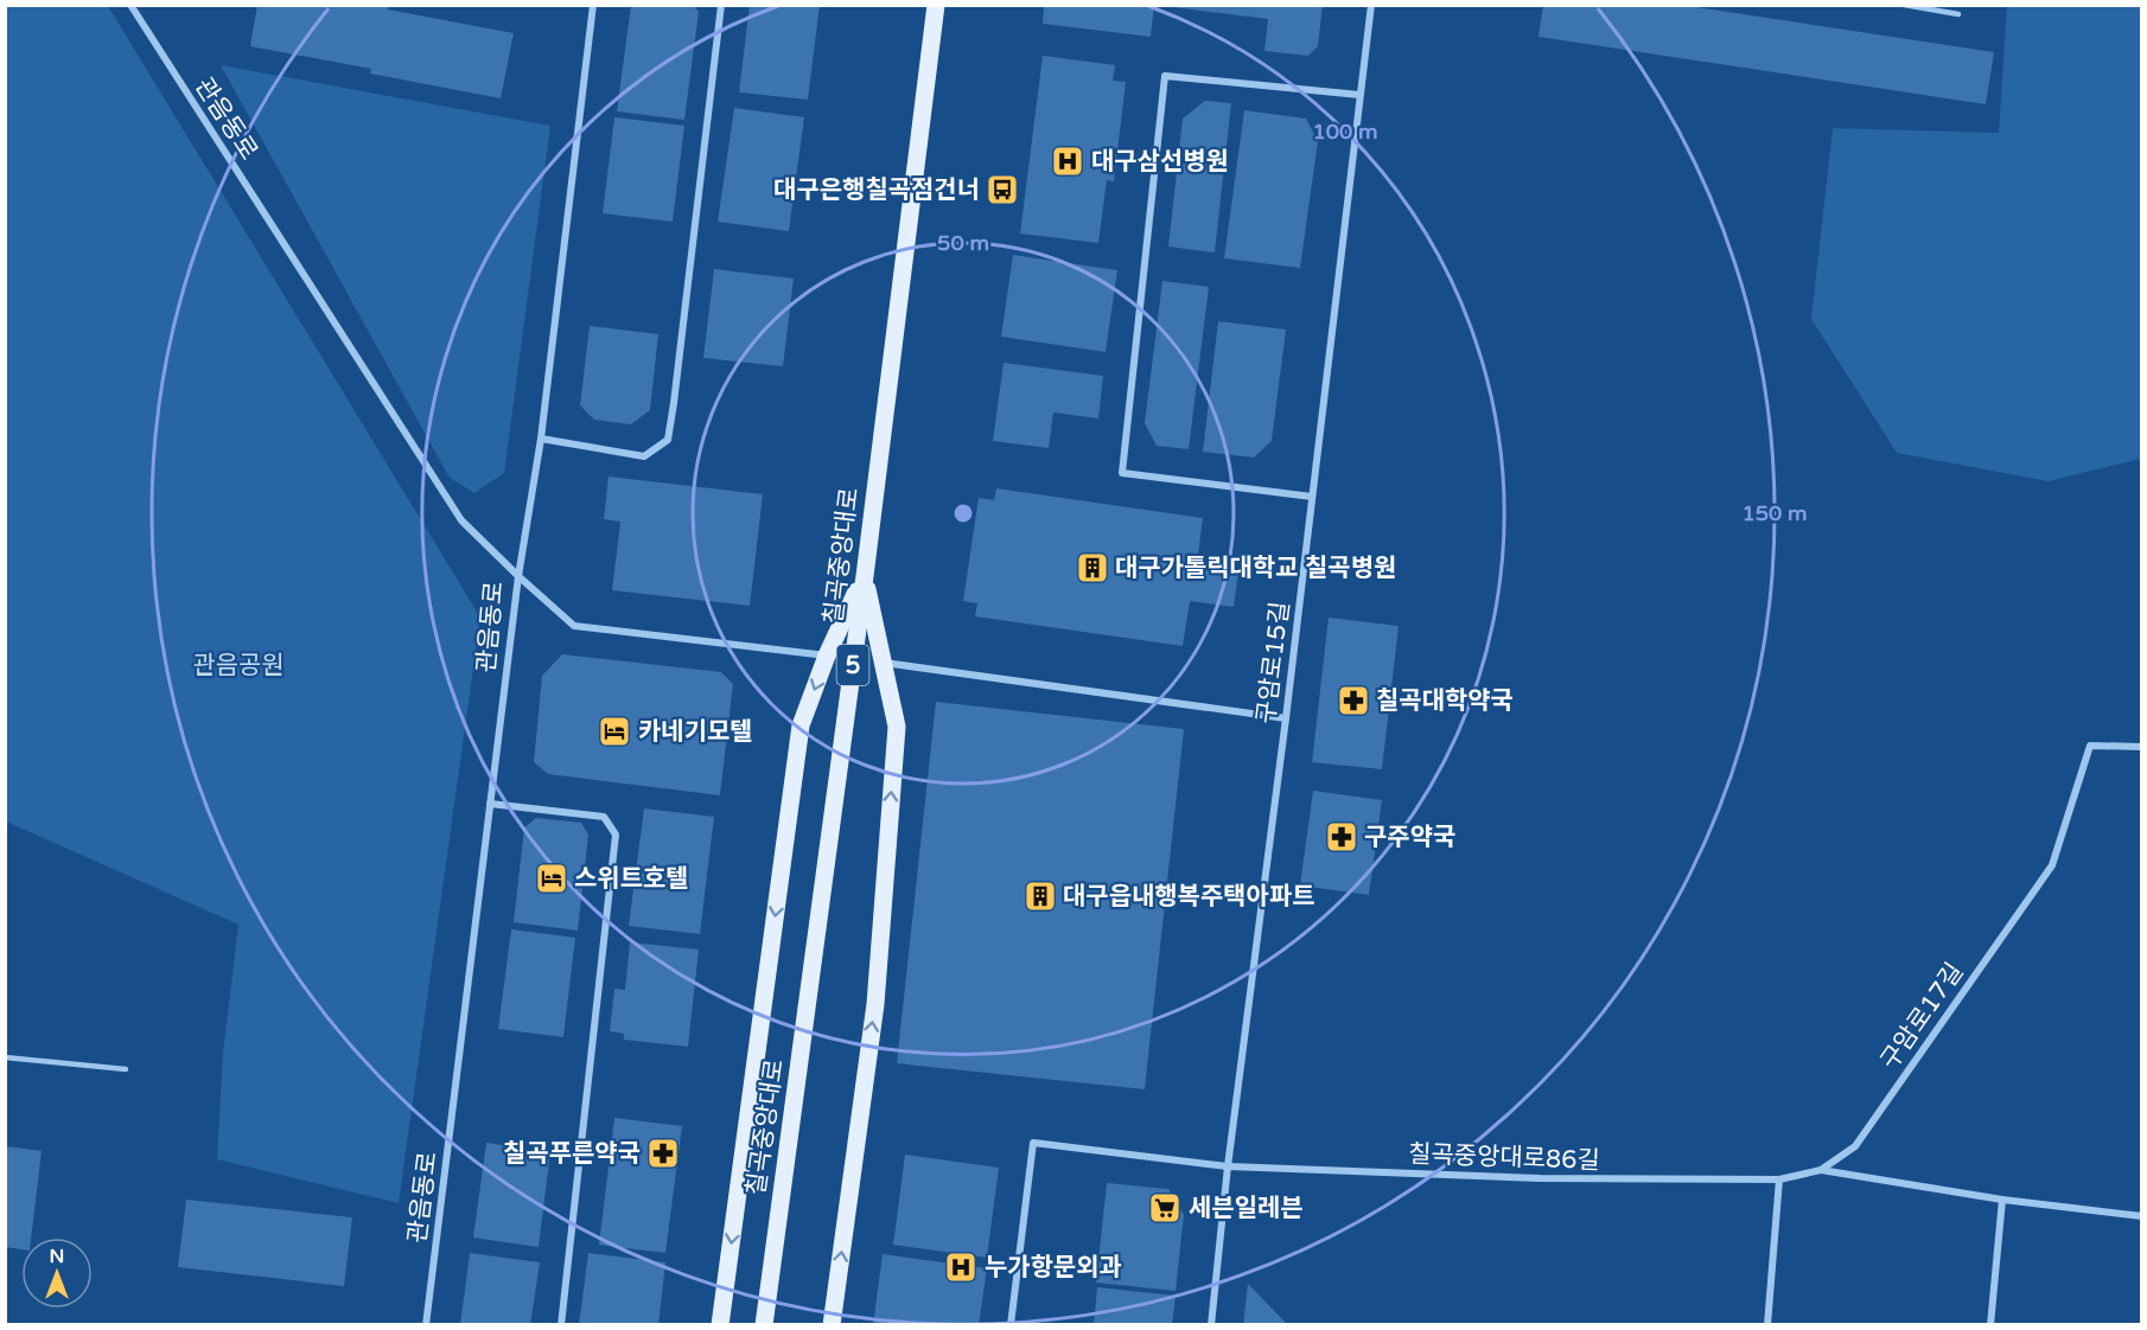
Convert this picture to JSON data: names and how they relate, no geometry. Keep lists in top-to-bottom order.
{
  "streets": {
    "main road": ["칠곡중앙대로", "5"],
    "street": [
      "관음동로",
      "구암로15길",
      "구암로17길",
      "칠곡중앙대로86길"
    ]
  },
  "crossings": [
    ["구암로15길", "칠곡중앙대로86길"],
    ["구암로17길", "칠곡중앙대로86길"]
  ],
  "parks": ["관음공원"],
  "places": {
    "hospital": ["대구삼선병원", "누가항문외과"],
    "bus stop": ["대구은행칠곡점건너"],
    "building": ["대구가톨릭대학교 칠곡병원", "대구읍내행복주택아파트"],
    "pharmacy": ["칠곡대학약국", "구주약국", "칠곡푸른약국"],
    "hotel": ["카네기모텔", "스위트호텔"],
    "supermarket": ["세븐일레븐"]
  },
  "north": "top",
  "rings": ["100 m", "50 m", "150 m"]
}
